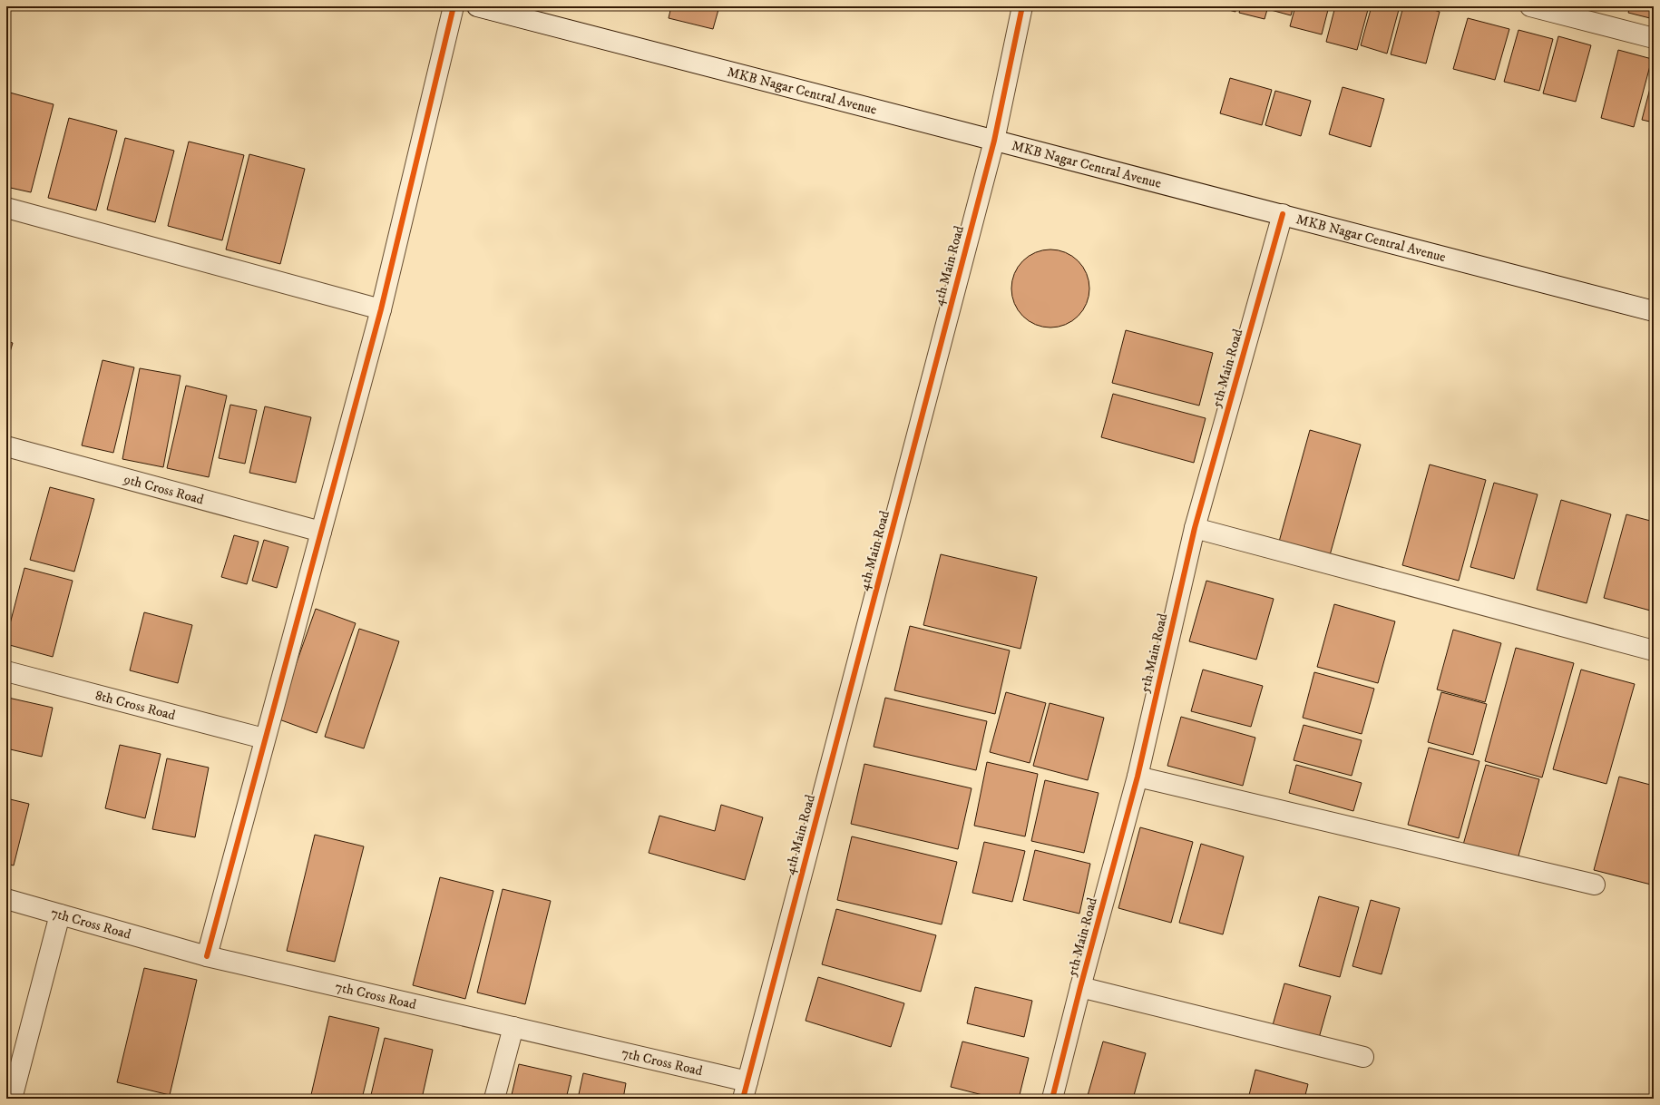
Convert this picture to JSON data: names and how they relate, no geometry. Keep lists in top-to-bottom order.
{
  "streets": {
    "street": [
      "MKB Nagar Central Avenue",
      "4th Main Road",
      "5th Main Road",
      "9th Cross Road",
      "8th Cross Road",
      "7th Cross Road"
    ]
  },
  "crossings": [
    ["MKB Nagar Central Avenue", "4th Main Road"],
    ["MKB Nagar Central Avenue", "5th Main Road"],
    ["4th Main Road", "7th Cross Road"]
  ]
}
